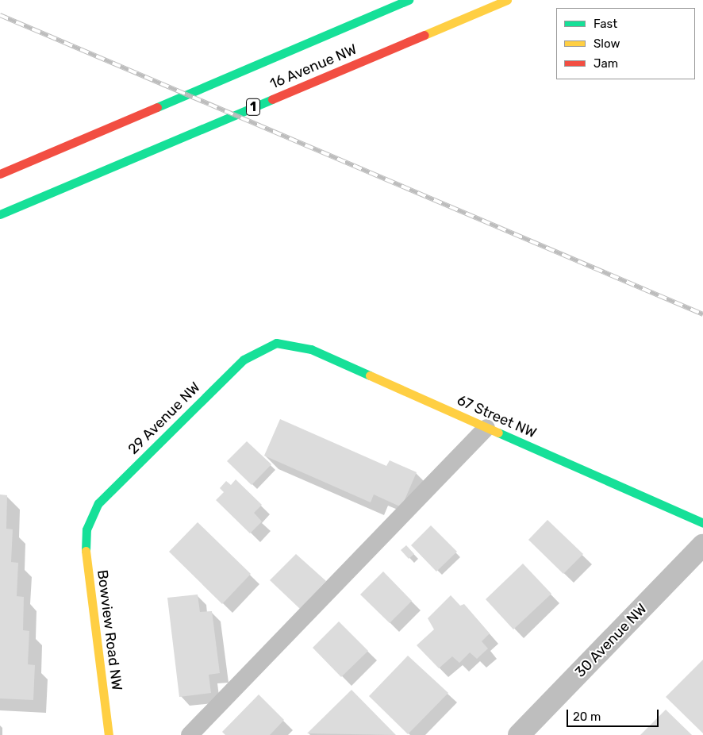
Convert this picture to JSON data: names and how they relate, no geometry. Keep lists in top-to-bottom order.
{
  "streets": {
    "main road": [
      "16 Avenue NW",
      "1",
      "67 Street NW",
      "29 Avenue NW",
      "Bowview Road NW"
    ],
    "street": ["30 Avenue NW"]
  },
  "crossings": [
    ["67 Street NW", "29 Avenue NW"],
    ["29 Avenue NW", "Bowview Road NW"]
  ],
  "legend": ["Fast", "Slow", "Jam"],
  "scale_bar": "20 m"
}
